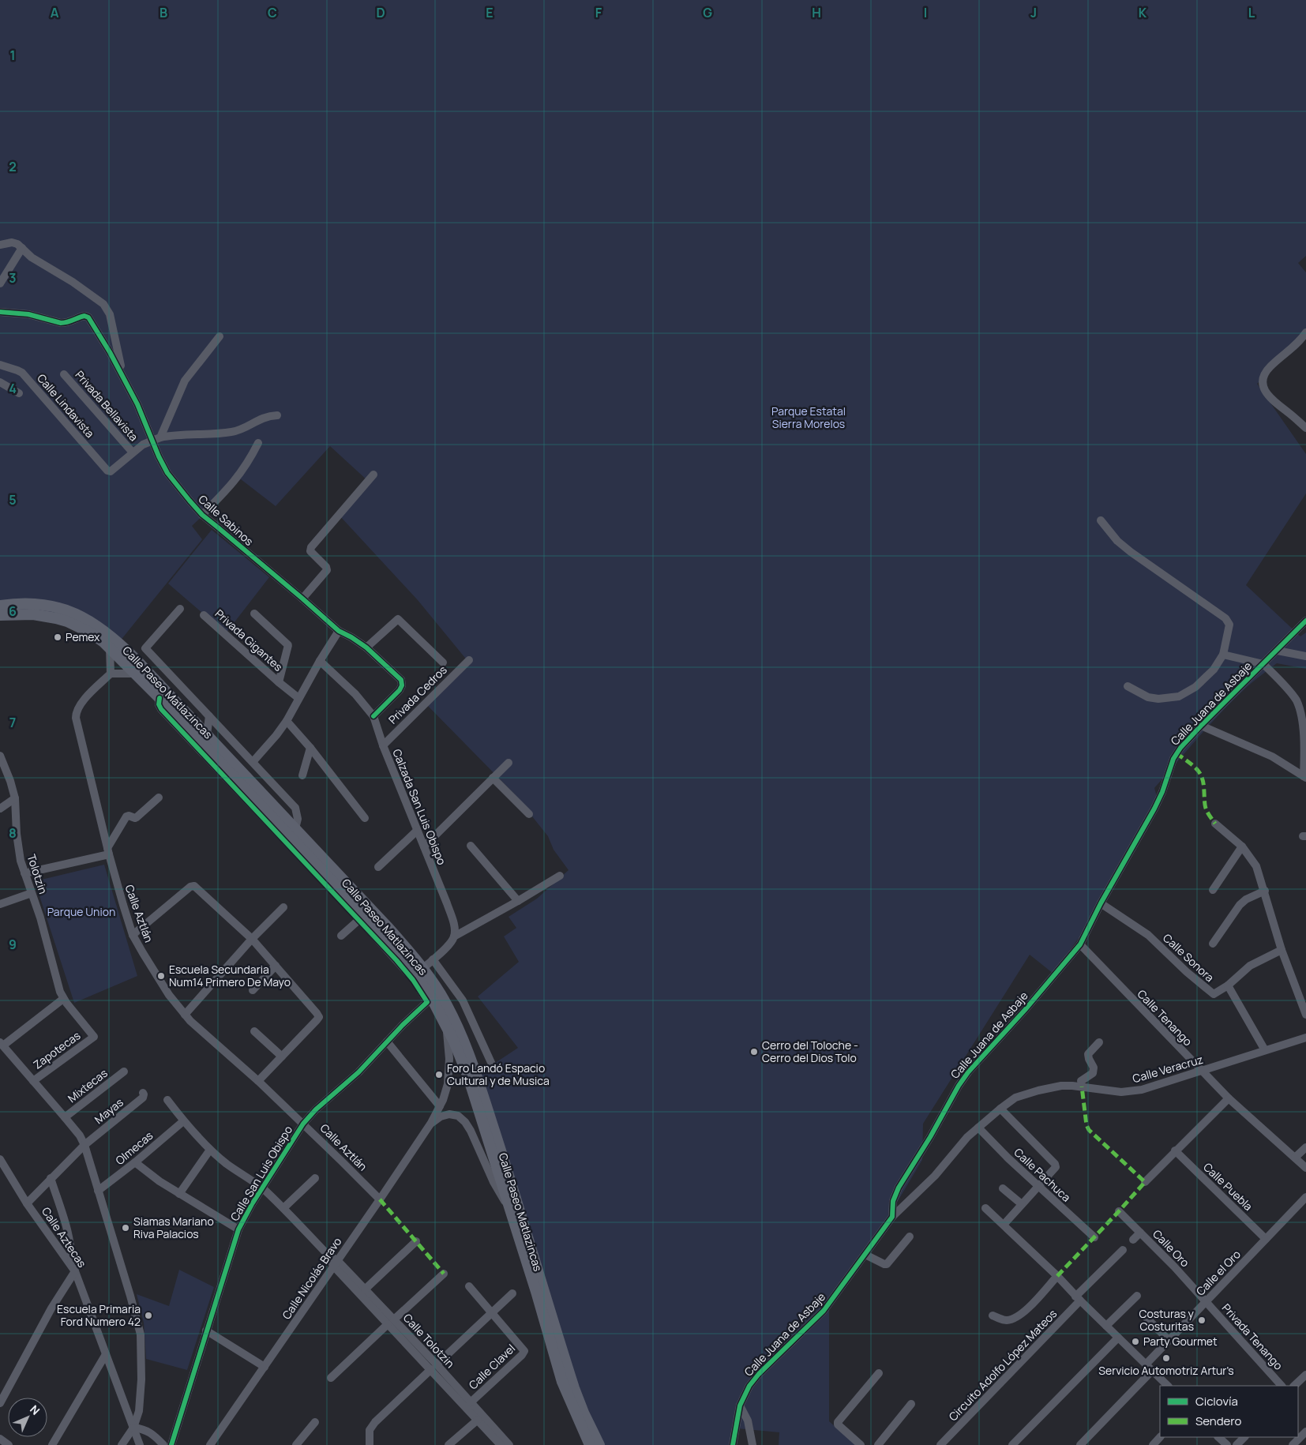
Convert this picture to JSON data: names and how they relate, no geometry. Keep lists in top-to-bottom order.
{
  "streets": {
    "highway": ["Calle Paseo Matlazincas"],
    "street": [
      "Calle Lindavista",
      "Privada Bellavista",
      "Calle Sabinos",
      "Privada Gigantes",
      "Privada Cedros",
      "Calle Juana de Asbaje",
      "Calzada San Luis Obispo",
      "Tolotzin",
      "Calle Aztlán",
      "Calle Sonora",
      "Calle Tenango",
      "Zapotecas",
      "Calle Veracruz",
      "Mixtecas",
      "Mayas",
      "Olmecas",
      "Calle San Luis Obispo",
      "Calle Pachuca",
      "Calle Puebla",
      "Calle Aztecas",
      "Calle Oro",
      "Calle el Oro",
      "Calle Nicolás Bravo",
      "Privada Tenango",
      "Calle Tolotzin",
      "Circuito Adolfo López Mateos",
      "Calle Clavel"
    ]
  },
  "crossings": [
    ["Calle Lindavista", "Privada Bellavista"],
    ["Calle Sabinos", "Calzada San Luis Obispo"],
    ["Calle Paseo Matlazincas", "Calle San Luis Obispo"],
    ["Calle Paseo Matlazincas", "Calle Nicolás Bravo"],
    ["Privada Cedros", "Calzada San Luis Obispo"],
    ["Calle Juana de Asbaje", "Calle Sonora"],
    ["Calle Juana de Asbaje", "Calle Tenango"],
    ["Calle Juana de Asbaje", "Calle Veracruz"],
    ["Tolotzin", "Zapotecas"],
    ["Calle Aztlán", "Calle San Luis Obispo"],
    ["Calle Aztlán", "Calle Nicolás Bravo"],
    ["Calle Tenango", "Calle Veracruz"],
    ["Calle Veracruz", "Calle Pachuca"],
    ["Olmecas", "Calle Tolotzin"],
    ["Calle San Luis Obispo", "Calle Tolotzin"],
    ["Calle Puebla", "Calle el Oro"],
    ["Calle Oro", "Calle el Oro"],
    ["Calle Oro", "Privada Tenango"],
    ["Calle el Oro", "Privada Tenango"],
    ["Calle Nicolás Bravo", "Calle Tolotzin"],
    ["Calle Tolotzin", "Calle Clavel"]
  ],
  "parks": ["Parque Estatal Sierra Morelos", "Parque Union"],
  "places": [
    "Pemex",
    "Escuela Secundaria Num14 Primero De Mayo",
    "Cerro del Toloche - Cerro del Dios Tolo",
    "Foro Landó Espacio Cultural y de Musica",
    "Siamas Mariano Riva Palacios",
    "Escuela Primaria Ford Numero 42",
    "Costuras y Costuritas",
    "Party Gourmet",
    "Servicio Automotriz Artur's"
  ],
  "legend": ["Ciclovía", "Sendero"],
  "north": "top right",
  "grid": {
    "columns": [
      "A",
      "B",
      "C",
      "D",
      "E",
      "F",
      "G",
      "H",
      "I",
      "J",
      "K",
      "L"
    ],
    "rows": [
      "1",
      "2",
      "3",
      "4",
      "5",
      "6",
      "7",
      "8",
      "9"
    ]
  }
}
